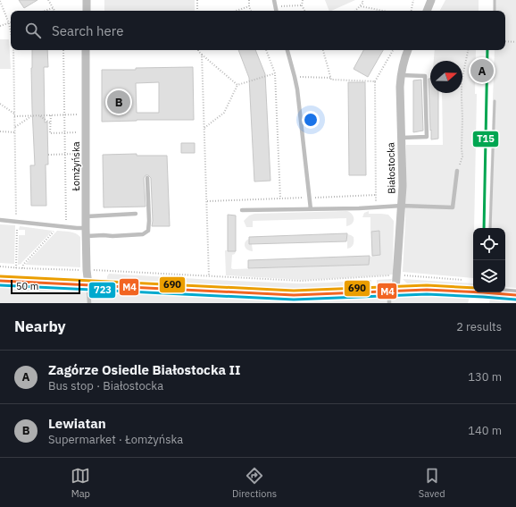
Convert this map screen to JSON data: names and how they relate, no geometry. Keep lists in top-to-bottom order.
{
  "streets": {
    "street": ["Łomżyńska", "Białostocka"]
  },
  "lines": [
    "transit line T15",
    "transit line 690",
    "transit line M4",
    "transit line 723"
  ],
  "scale_bar": "50 m",
  "north": "right",
  "page": {
    "search": "Search here",
    "pins": ["A", "B"],
    "scale": "50 m",
    "heading": ["Nearby", "2 results"],
    "list": [
      {
        "mark": "A",
        "name": "Zagórze Osiedle Białostocka II",
        "note": "Bus stop · Białostocka",
        "value": "130 m"
      },
      {
        "mark": "B",
        "name": "Lewiatan",
        "note": "Supermarket · Łomżyńska",
        "value": "140 m"
      }
    ],
    "nav": ["Map", "Directions", "Saved"]
  }
}
